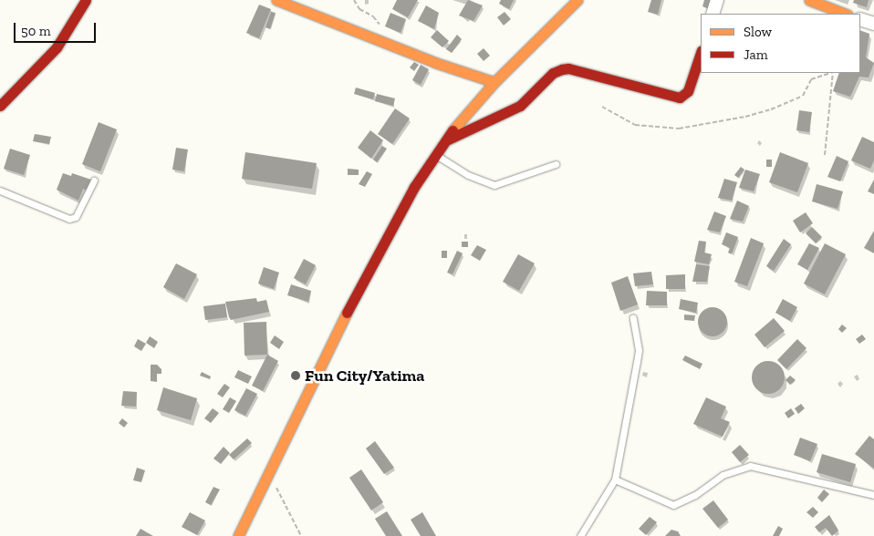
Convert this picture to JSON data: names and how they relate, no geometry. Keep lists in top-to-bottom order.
{
  "places": ["Fun City/Yatima"],
  "legend": ["Slow", "Jam"],
  "scale_bar": "50 m"
}
